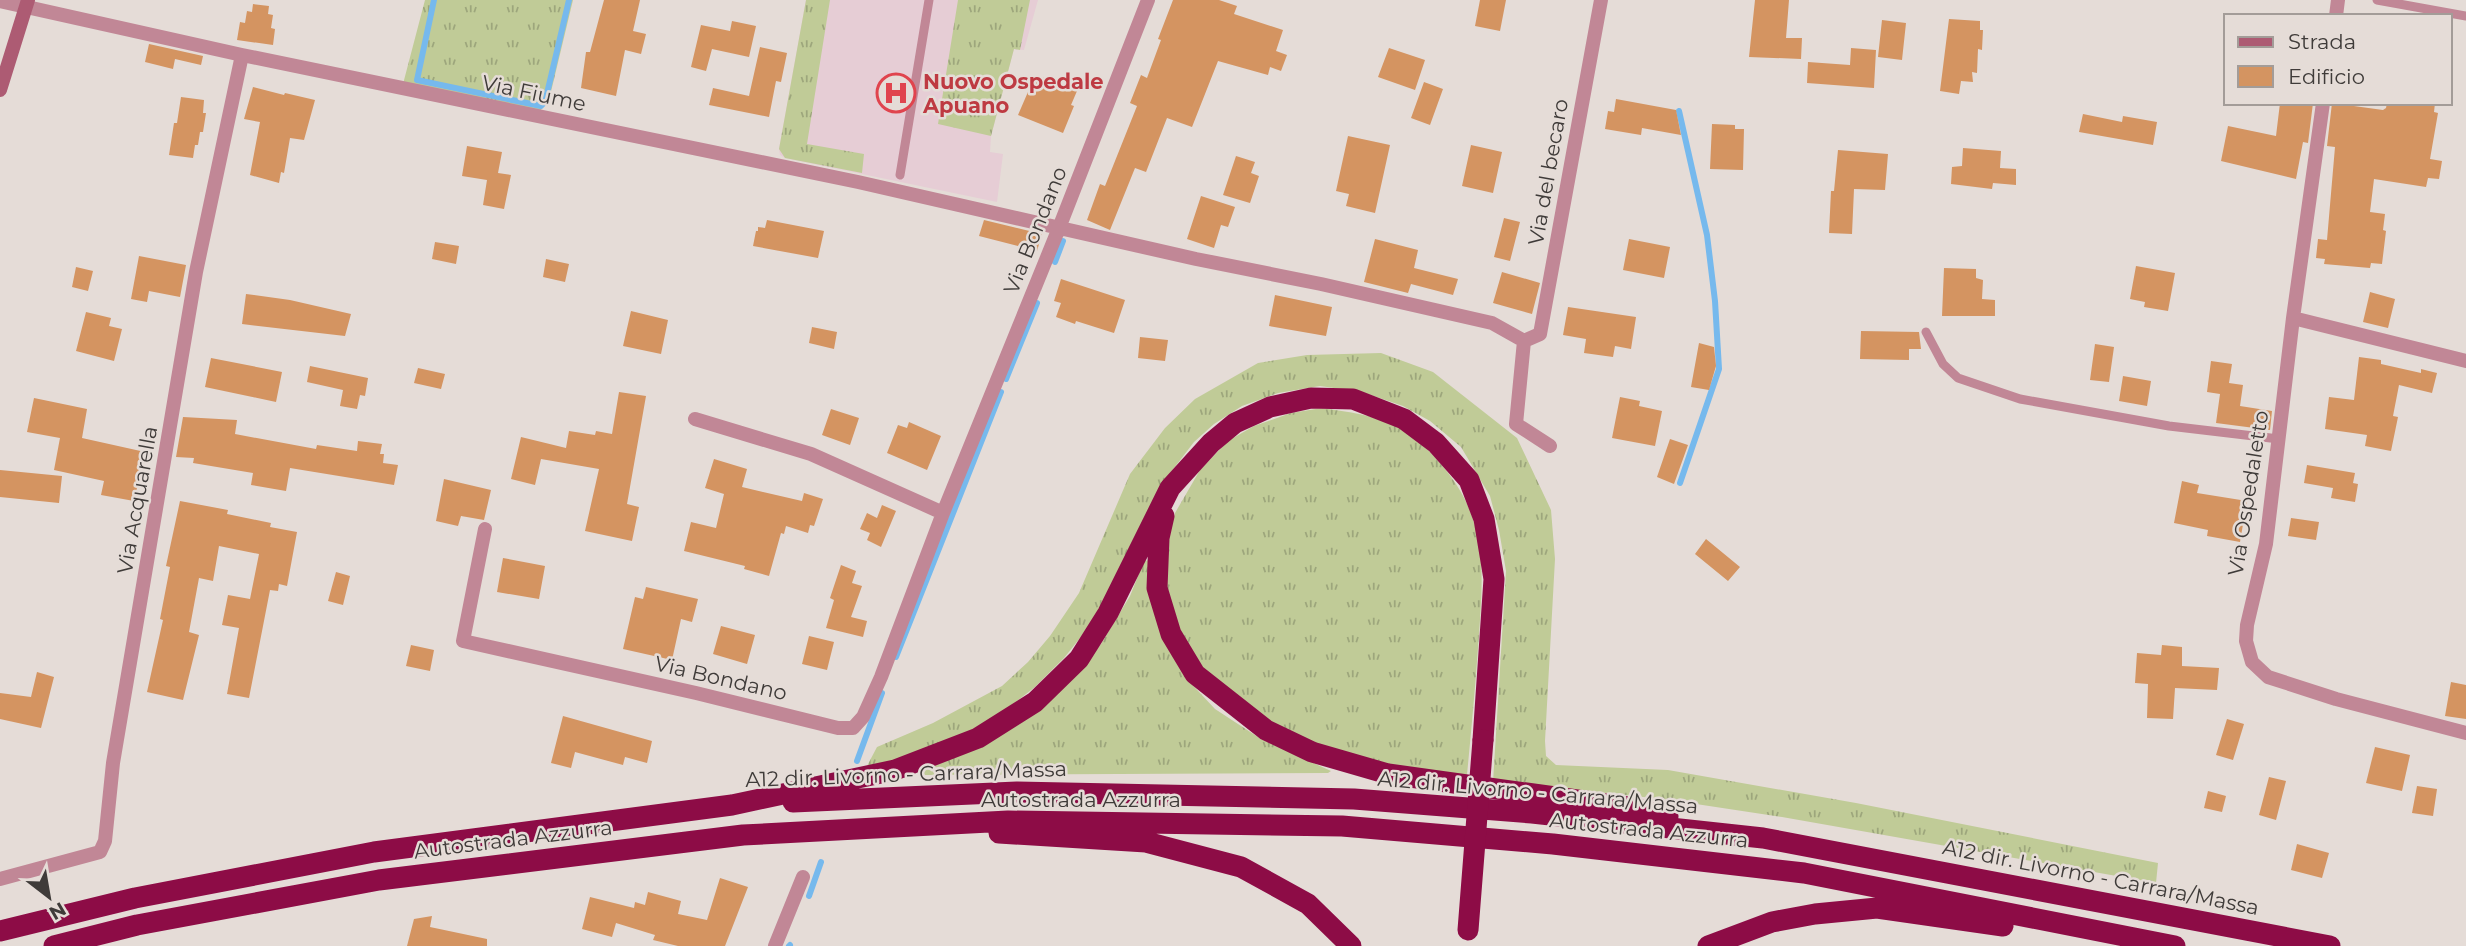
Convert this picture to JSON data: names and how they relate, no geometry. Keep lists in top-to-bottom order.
{
  "streets": {
    "highway": ["A12 dir. Livorno - Carrara/Massa", "Autostrada Azzurra"],
    "street": [
      "Via Fiume",
      "Via del becaro",
      "Via Bondano",
      "Via Ospedaletto",
      "Via Acquarella"
    ]
  },
  "crossings": [
    ["Via Fiume", "Via del becaro"],
    ["Via Fiume", "Via Bondano"],
    ["Via Fiume", "Via Acquarella"],
    ["A12 dir. Livorno - Carrara/Massa", "Autostrada Azzurra"]
  ],
  "places": {
    "hospital": ["Nuovo Ospedale Apuano"]
  },
  "legend": ["Strada", "Edificio"],
  "north": "bottom right"
}
